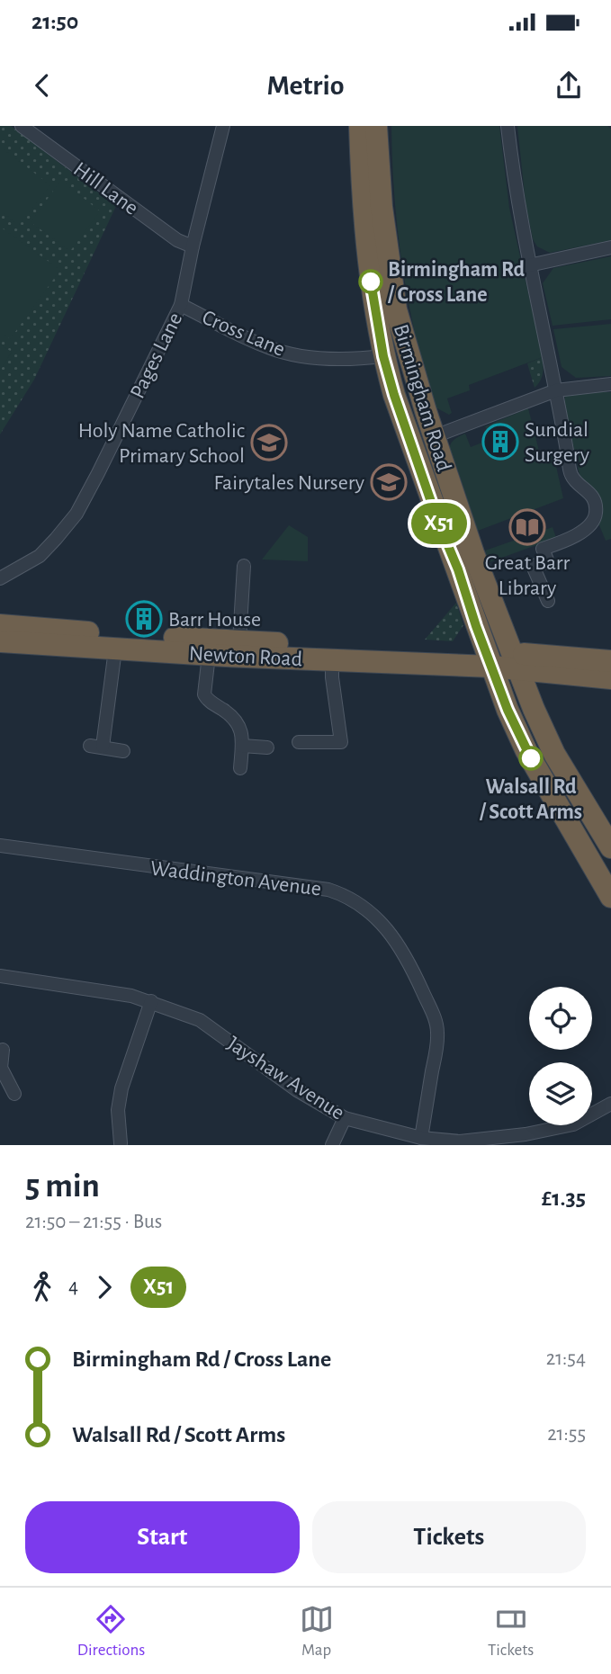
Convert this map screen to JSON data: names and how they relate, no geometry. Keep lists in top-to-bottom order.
{
  "streets": {
    "highway": ["Birmingham Road", "Newton Road"],
    "street": [
      "Hill Lane",
      "Cross Lane",
      "Pages Lane",
      "Waddington Avenue",
      "Jayshaw Avenue"
    ]
  },
  "crossings": [
    ["Hill Lane", "Pages Lane"],
    ["Cross Lane", "Pages Lane"],
    ["Cross Lane", "Birmingham Road"],
    ["Birmingham Road", "Newton Road"],
    ["Waddington Avenue", "Jayshaw Avenue"]
  ],
  "places": {
    "other": ["Birmingham Rd / Cross Lane", "Walsall Rd / Scott Arms"],
    "building": ["Sundial Surgery", "Barr House"],
    "school or university": ["Holy Name Catholic Primary School", "Fairytales Nursery"],
    "library": ["Great Barr Library"]
  },
  "lines": ["bus line X51"],
  "page": {
    "status": "21:50",
    "header": "Metrio",
    "on_map": "X51",
    "heading": ["5 min", "21:50 – 21:55 · Bus", "£1.35"],
    "legs": ["4", "X51"],
    "list": [
      {
        "name": "Birmingham Rd / Cross Lane",
        "value": "21:54"
      },
      {
        "name": "Walsall Rd / Scott Arms",
        "value": "21:55"
      }
    ],
    "buttons": ["Start", "Tickets"],
    "tabs": ["Directions", "Map", "Tickets"]
  }
}
